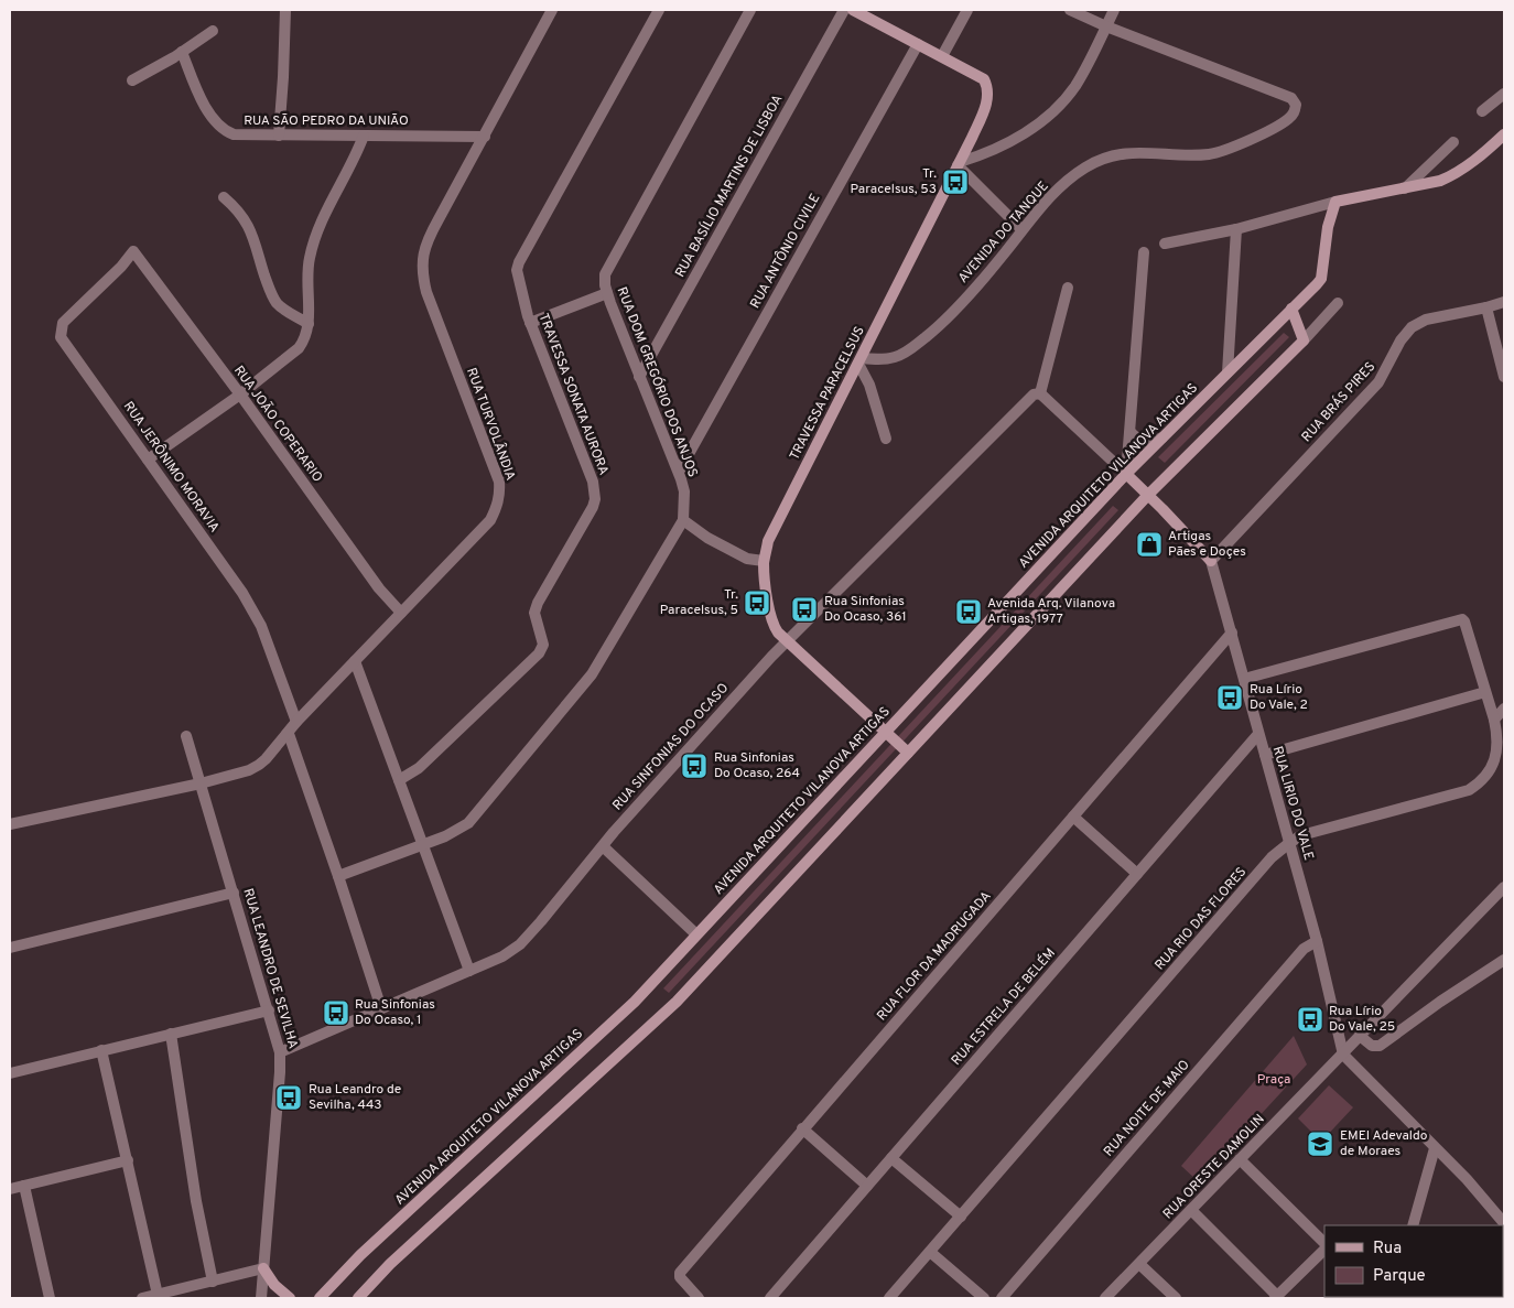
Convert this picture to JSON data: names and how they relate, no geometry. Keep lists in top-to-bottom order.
{
  "streets": {
    "main road": ["TRAVESSA PARACELSUS", "AVENIDA ARQUITETO VILANOVA ARTIGAS"],
    "street": [
      "RUA SÃO PEDRO DA UNIÃO",
      "RUA BASÍLIO MARTINS DE LISBOA",
      "AVENIDA DO TANQUE",
      "RUA ANTÔNIO CIVILE",
      "RUA DOM GREGÓRIO DOS ANJOS",
      "TRAVESSA SONATA AURORA",
      "RUA BRÁS PIRES",
      "RUA JOÃO COPERARIO",
      "RUA TURVOLÂNDIA",
      "RUA JERÔNIMO MORAVIA",
      "RUA SINFONIAS DO OCASO",
      "RUA LIRIO DO VALE",
      "RUA RIO DAS FLORES",
      "RUA FLOR DA MADRUGADA",
      "RUA LEANDRO DE SEVILHA",
      "RUA ESTRELA DE BELÉM",
      "RUA NOITE DE MAIO",
      "RUA ORESTE DAMOLIN"
    ]
  },
  "crossings": [
    ["RUA SÃO PEDRO DA UNIÃO", "RUA TURVOLÂNDIA"],
    ["RUA BASÍLIO MARTINS DE LISBOA", "RUA DOM GREGÓRIO DOS ANJOS"],
    ["AVENIDA DO TANQUE", "TRAVESSA PARACELSUS"],
    ["RUA ANTÔNIO CIVILE", "RUA DOM GREGÓRIO DOS ANJOS"],
    ["RUA ANTÔNIO CIVILE", "TRAVESSA PARACELSUS"],
    ["TRAVESSA PARACELSUS", "AVENIDA ARQUITETO VILANOVA ARTIGAS"],
    ["TRAVESSA PARACELSUS", "RUA SINFONIAS DO OCASO"],
    ["RUA BRÁS PIRES", "RUA LIRIO DO VALE"],
    ["RUA JOÃO COPERARIO", "RUA TURVOLÂNDIA"],
    ["RUA JOÃO COPERARIO", "RUA JERÔNIMO MORAVIA"],
    ["RUA TURVOLÂNDIA", "RUA JERÔNIMO MORAVIA"],
    ["RUA TURVOLÂNDIA", "RUA LEANDRO DE SEVILHA"],
    ["RUA SINFONIAS DO OCASO", "RUA LEANDRO DE SEVILHA"],
    ["RUA LIRIO DO VALE", "RUA RIO DAS FLORES"],
    ["RUA LIRIO DO VALE", "RUA FLOR DA MADRUGADA"],
    ["RUA LIRIO DO VALE", "RUA ESTRELA DE BELÉM"],
    ["RUA LIRIO DO VALE", "RUA NOITE DE MAIO"],
    ["RUA LIRIO DO VALE", "RUA ORESTE DAMOLIN"]
  ],
  "parks": ["Praça"],
  "places": {
    "bus stop": [
      "Tr. Paracelsus, 53",
      "Tr. Paracelsus, 5",
      "Rua Sinfonias Do Ocaso, 361",
      "Avenida Arq. Vilanova Artigas, 1977",
      "Rua Lírio Do Vale, 2",
      "Rua Sinfonias Do Ocaso, 264",
      "Rua Sinfonias Do Ocaso, 1",
      "Rua Lírio Do Vale, 25",
      "Rua Leandro de Sevilha, 443"
    ],
    "shop": ["Artigas Pães e Doçes"],
    "school or university": ["EMEI Adevaldo de Moraes"]
  },
  "legend": ["Rua", "Parque"]
}
